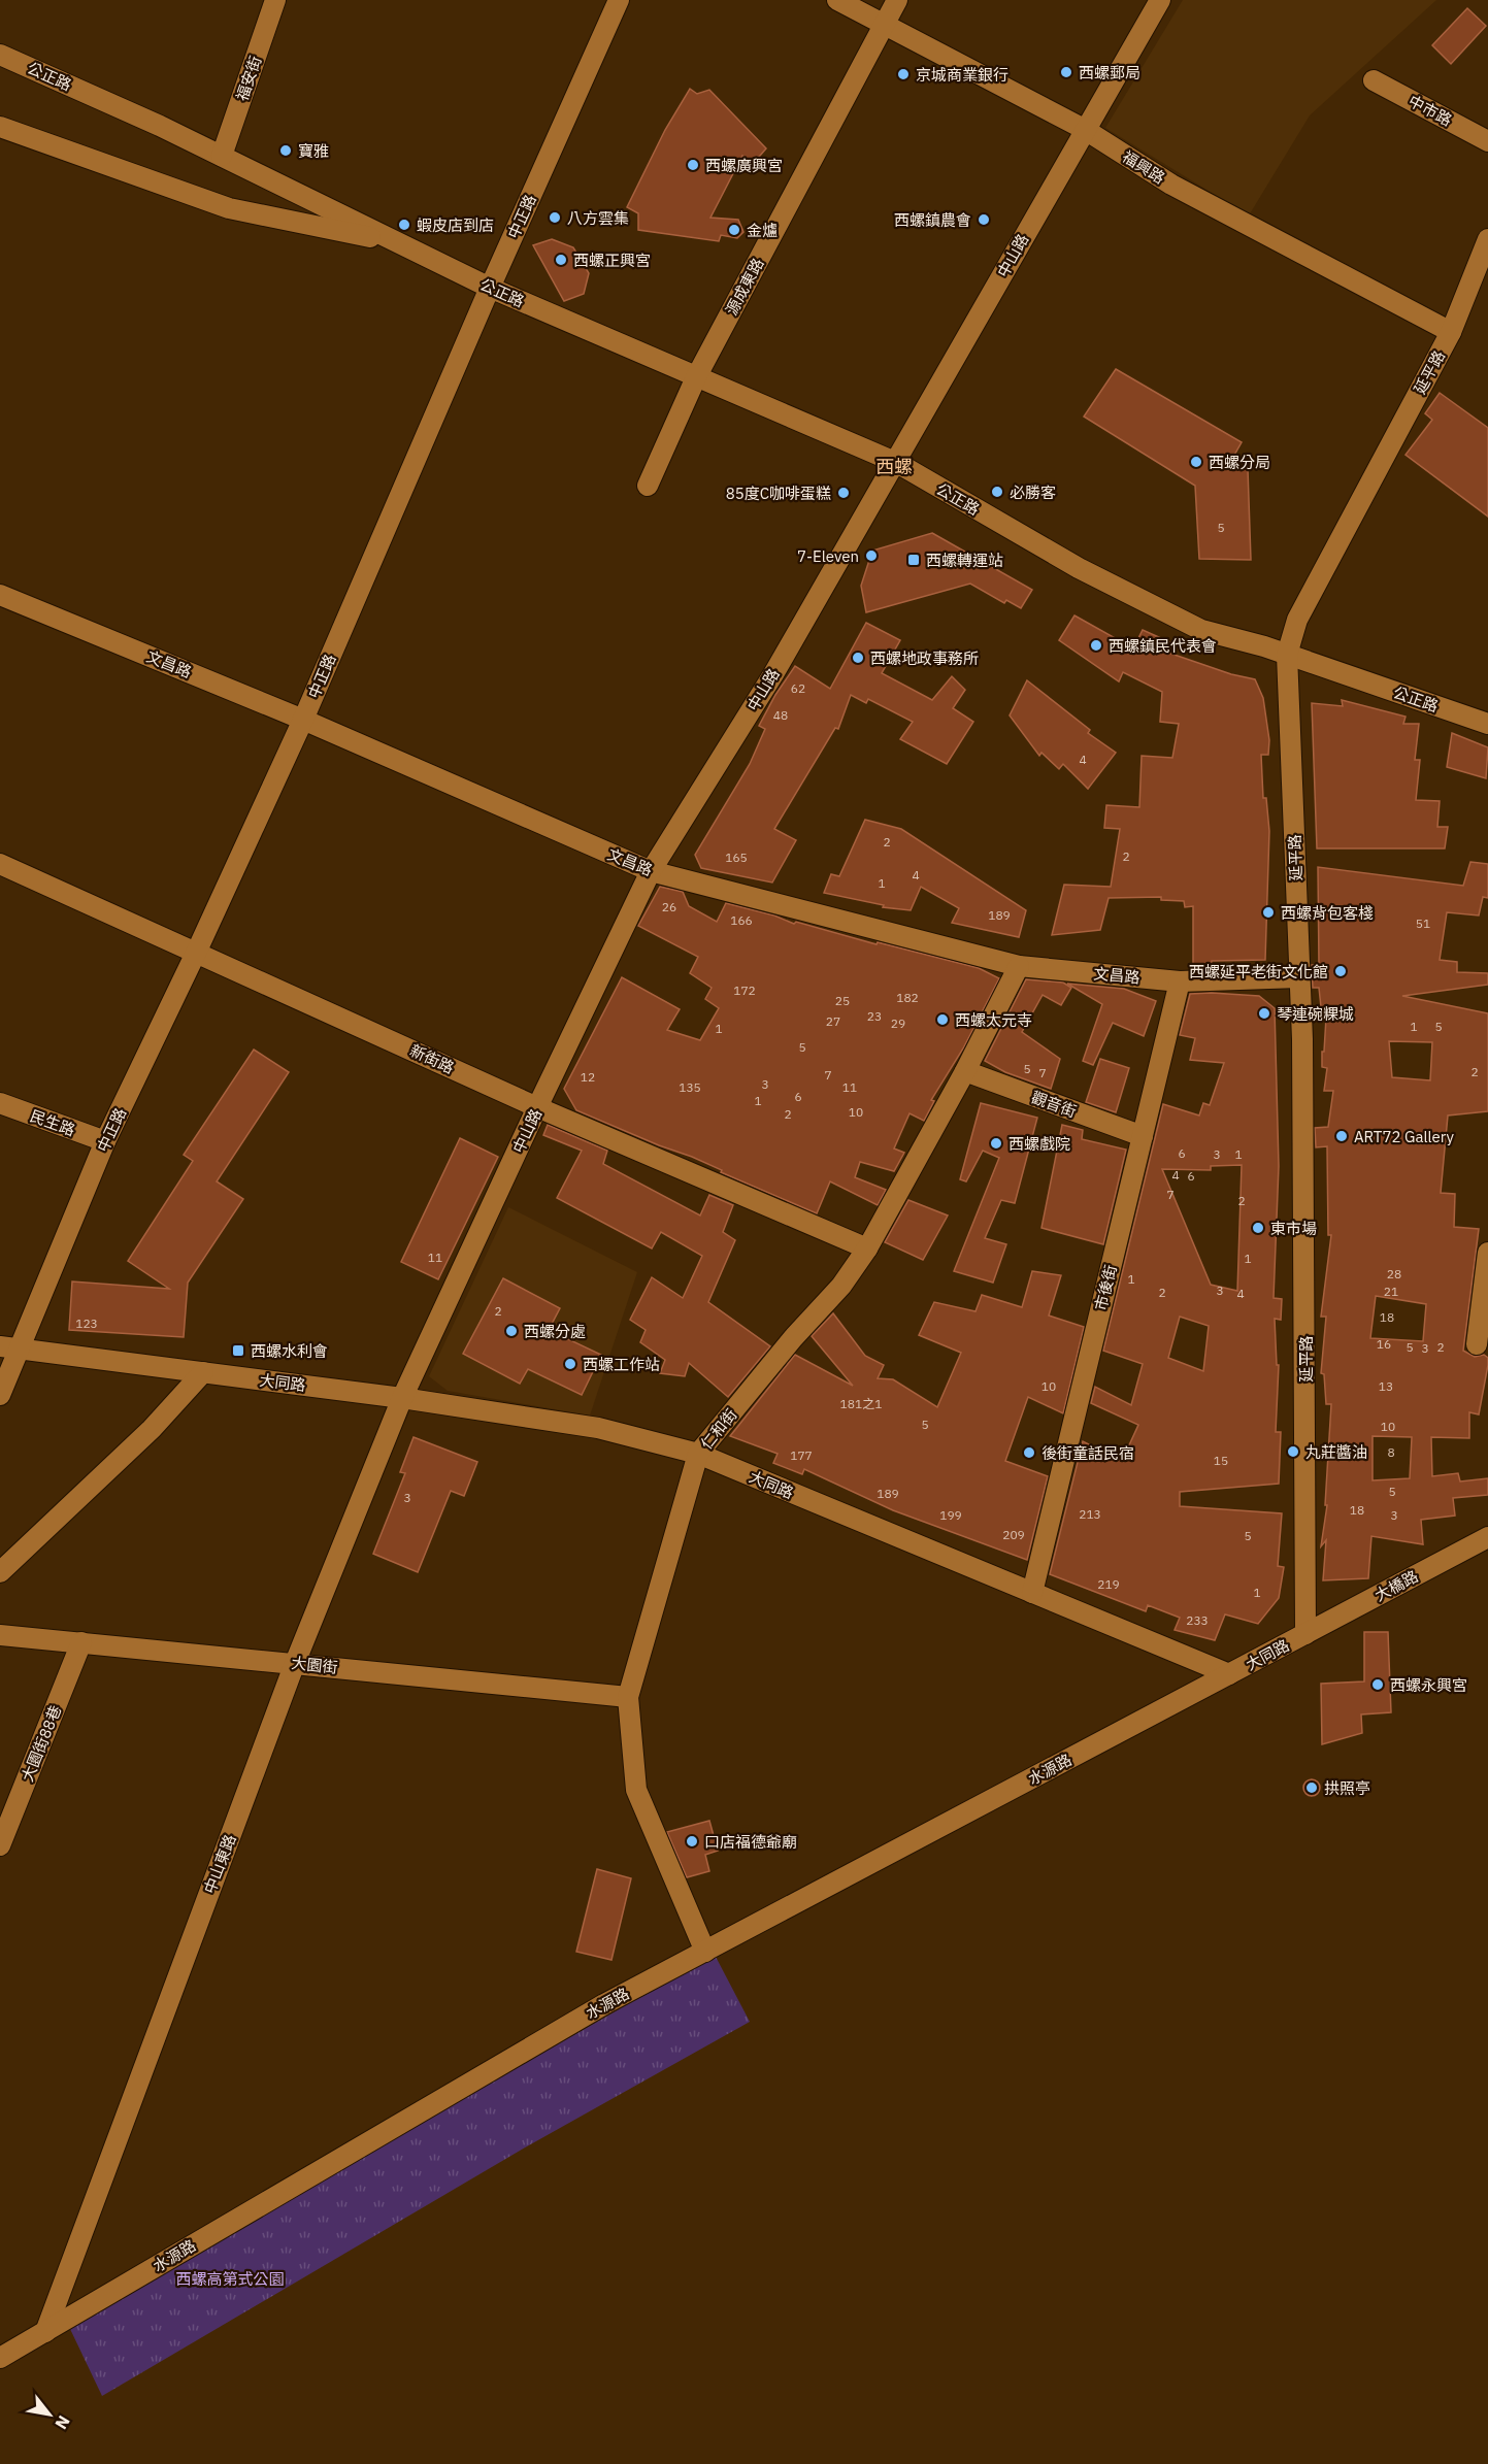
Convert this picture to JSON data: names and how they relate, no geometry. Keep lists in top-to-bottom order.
{
  "streets": {
    "street": [
      "公正路",
      "福安街",
      "中市路",
      "福興路",
      "中正路",
      "中山路",
      "源成東路",
      "延平路",
      "文昌路",
      "新街路",
      "觀音街",
      "民生路",
      "市後街",
      "大同路",
      "仁和街",
      "大橋路",
      "大園街",
      "大園街88巷",
      "水源路",
      "中山東路"
    ]
  },
  "crossings": [
    ["公正路", "福安街"],
    ["公正路", "中正路"],
    ["公正路", "中山路"],
    ["公正路", "源成東路"],
    ["公正路", "延平路"],
    ["福興路", "中山路"],
    ["福興路", "源成東路"],
    ["福興路", "延平路"],
    ["中正路", "文昌路"],
    ["中正路", "新街路"],
    ["中正路", "民生路"],
    ["中正路", "大同路"],
    ["中山路", "文昌路"],
    ["中山路", "新街路"],
    ["中山路", "大同路"],
    ["中山路", "中山東路"],
    ["延平路", "文昌路"],
    ["延平路", "大同路"],
    ["延平路", "大橋路"],
    ["文昌路", "市後街"],
    ["文昌路", "仁和街"],
    ["新街路", "仁和街"],
    ["觀音街", "市後街"],
    ["觀音街", "仁和街"],
    ["市後街", "大同路"],
    ["大同路", "仁和街"],
    ["大同路", "大橋路"],
    ["大同路", "水源路"],
    ["大同路", "中山東路"],
    ["仁和街", "大園街"],
    ["仁和街", "水源路"],
    ["大園街", "大園街88巷"],
    ["大園街", "中山東路"],
    ["水源路", "中山東路"]
  ],
  "districts": ["西螺"],
  "parks": ["西螺高第式公園"],
  "places": {
    "other": [
      "西螺郵局",
      "京城商業銀行",
      "寶雅",
      "西螺廣興宮",
      "八方雲集",
      "西螺鎮農會",
      "蝦皮店到店",
      "金爐",
      "西螺正興宮",
      "西螺分局",
      "必勝客",
      "85度C咖啡蛋糕",
      "7-Eleven",
      "西螺鎮民代表會",
      "西螺地政事務所",
      "西螺背包客棧",
      "西螺延平老街文化館",
      "琴連碗粿城",
      "西螺太元寺",
      "ART72 Gallery",
      "西螺戲院",
      "東市場",
      "西螺分處",
      "西螺工作站",
      "丸莊醬油",
      "後街童話民宿",
      "西螺永興宮",
      "拱照亭",
      "口店福德爺廟"
    ],
    "transit": ["西螺轉運站", "西螺水利會"]
  },
  "house_numbers": [
    "5",
    "62",
    "48",
    "4",
    "2",
    "2",
    "165",
    "4",
    "1",
    "26",
    "189",
    "166",
    "51",
    "172",
    "182",
    "25",
    "23",
    "27",
    "29",
    "1",
    "5",
    "1",
    "5",
    "5",
    "2",
    "7",
    "7",
    "12",
    "3",
    "135",
    "11",
    "6",
    "1",
    "10",
    "2",
    "6",
    "3",
    "1",
    "4",
    "6",
    "7",
    "2",
    "11",
    "1",
    "28",
    "1",
    "3",
    "21",
    "2",
    "4",
    "2",
    "18",
    "123",
    "16",
    "5",
    "2",
    "3",
    "10",
    "13",
    "181之1",
    "5",
    "10",
    "8",
    "177",
    "15",
    "5",
    "189",
    "3",
    "18",
    "213",
    "199",
    "3",
    "209",
    "5",
    "219",
    "1",
    "233"
  ],
  "north": "bottom right"
}
